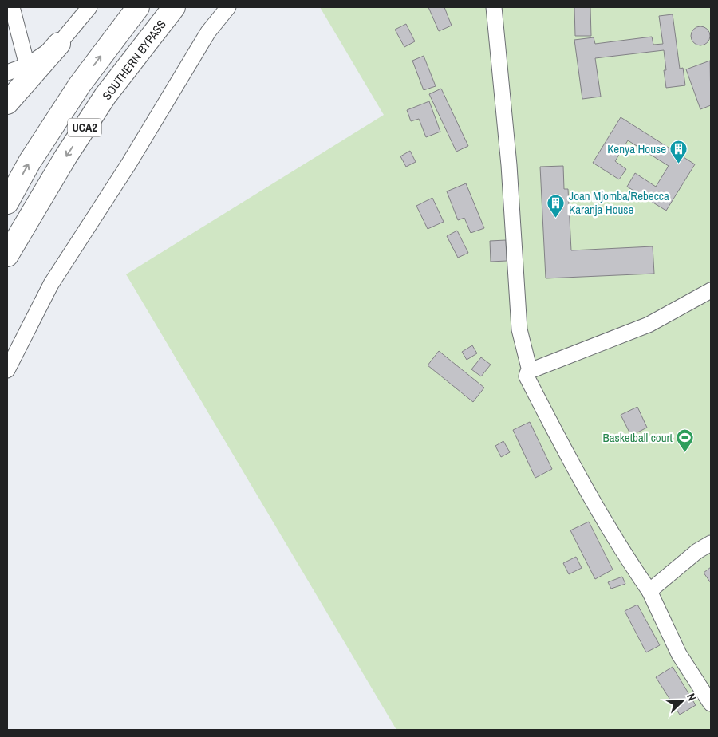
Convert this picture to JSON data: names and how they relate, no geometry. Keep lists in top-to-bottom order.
{
  "streets": {
    "highway": ["SOUTHERN BYPASS", "UCA2"]
  },
  "places": {
    "building": ["Kenya House", "Joan Mjomba/Rebecca Karanja House"],
    "sports": ["Basketball court"]
  },
  "north": "top right"
}
